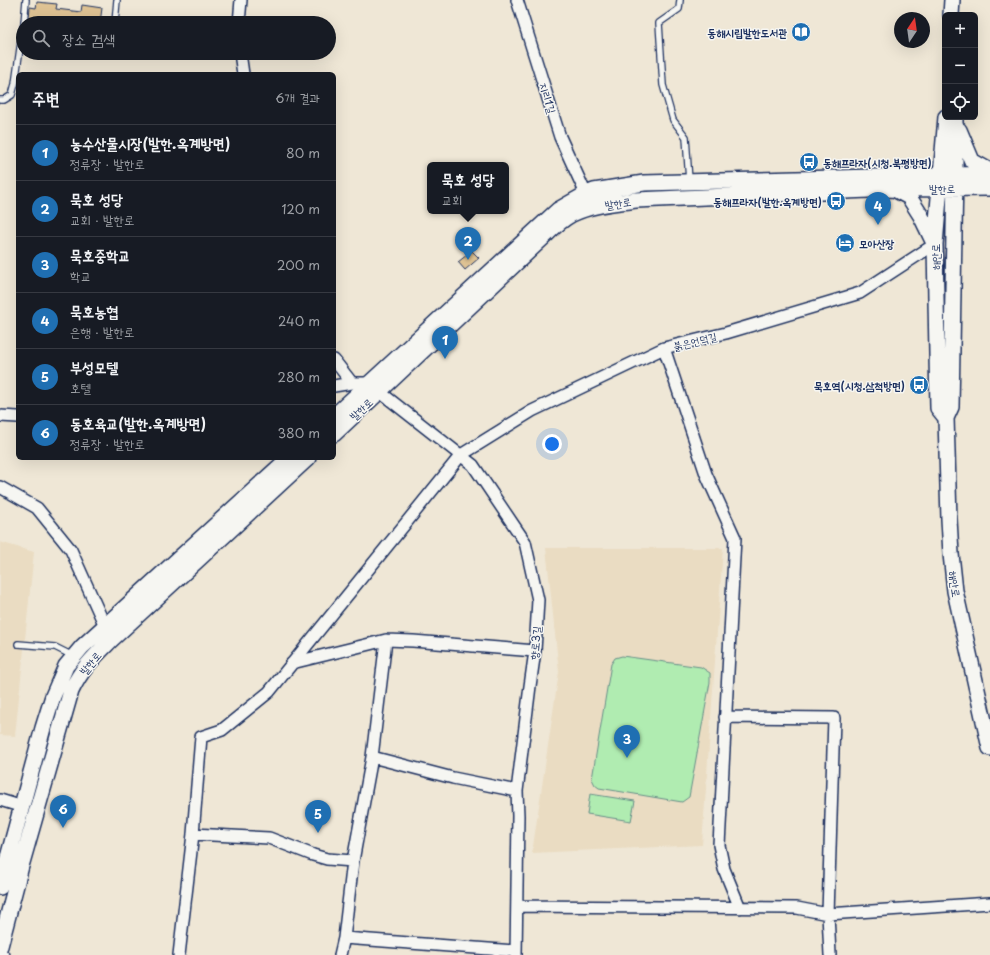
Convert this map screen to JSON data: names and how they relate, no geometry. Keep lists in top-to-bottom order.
{
  "streets": {
    "street": [
      "지리1길",
      "발한로",
      "해안로",
      "붉은언덕길",
      "향로3길"
    ]
  },
  "crossings": [
    ["지리1길", "발한로"],
    ["발한로", "해안로"],
    ["발한로", "향로3길"],
    ["해안로", "붉은언덕길"],
    ["붉은언덕길", "향로3길"]
  ],
  "places": {
    "library": ["동해시립발한도서관"],
    "bus stop": ["동해프라자(시청.북평방면)", "동해프라자(발한.옥계방면)", "묵호역(시청.삼척방면)"],
    "hotel": ["모아산장"]
  },
  "north": "top",
  "page": {
    "map_buttons": ["+", "−"],
    "search": "장소 검색",
    "heading": ["주변", "6개 결과"],
    "list": [
      {
        "mark": "1",
        "name": "농수산물시장(발한.옥계방면)",
        "note": "정류장 · 발한로",
        "value": "80 m"
      },
      {
        "mark": "2",
        "name": "묵호 성당",
        "note": "교회 · 발한로",
        "value": "120 m"
      },
      {
        "mark": "3",
        "name": "묵호중학교",
        "note": "학교",
        "value": "200 m"
      },
      {
        "mark": "4",
        "name": "묵호농협",
        "note": "은행 · 발한로",
        "value": "240 m"
      },
      {
        "mark": "5",
        "name": "부성모텔",
        "note": "호텔",
        "value": "280 m"
      },
      {
        "mark": "6",
        "name": "동호육교(발한.옥계방면)",
        "note": "정류장 · 발한로",
        "value": "380 m"
      }
    ],
    "popup": ["묵호 성당", "교회"],
    "pins": [
      "4",
      "2",
      "1",
      "3",
      "6",
      "5"
    ]
  }
}
